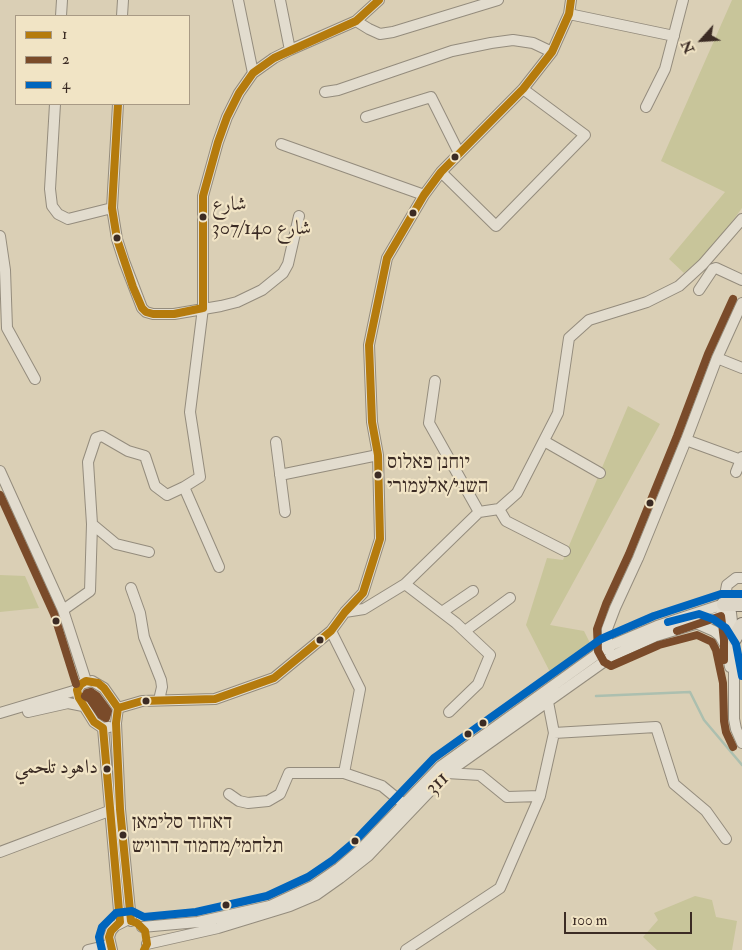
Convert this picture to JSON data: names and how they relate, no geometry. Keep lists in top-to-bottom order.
{
  "streets": {
    "street": ["311"]
  },
  "places": [
    "شارع 307/شارع 140",
    "יוחנן פאלוס השני/אלעמורי",
    "داهود تلحمي",
    "דאהוד סלימאן תלחמי/מחמוד דרוויש"
  ],
  "lines": ["transit line 1", "transit line 2", "transit line 4"],
  "legend": ["1", "2", "4"],
  "scale_bar": "100 m",
  "north": "bottom left"
}
